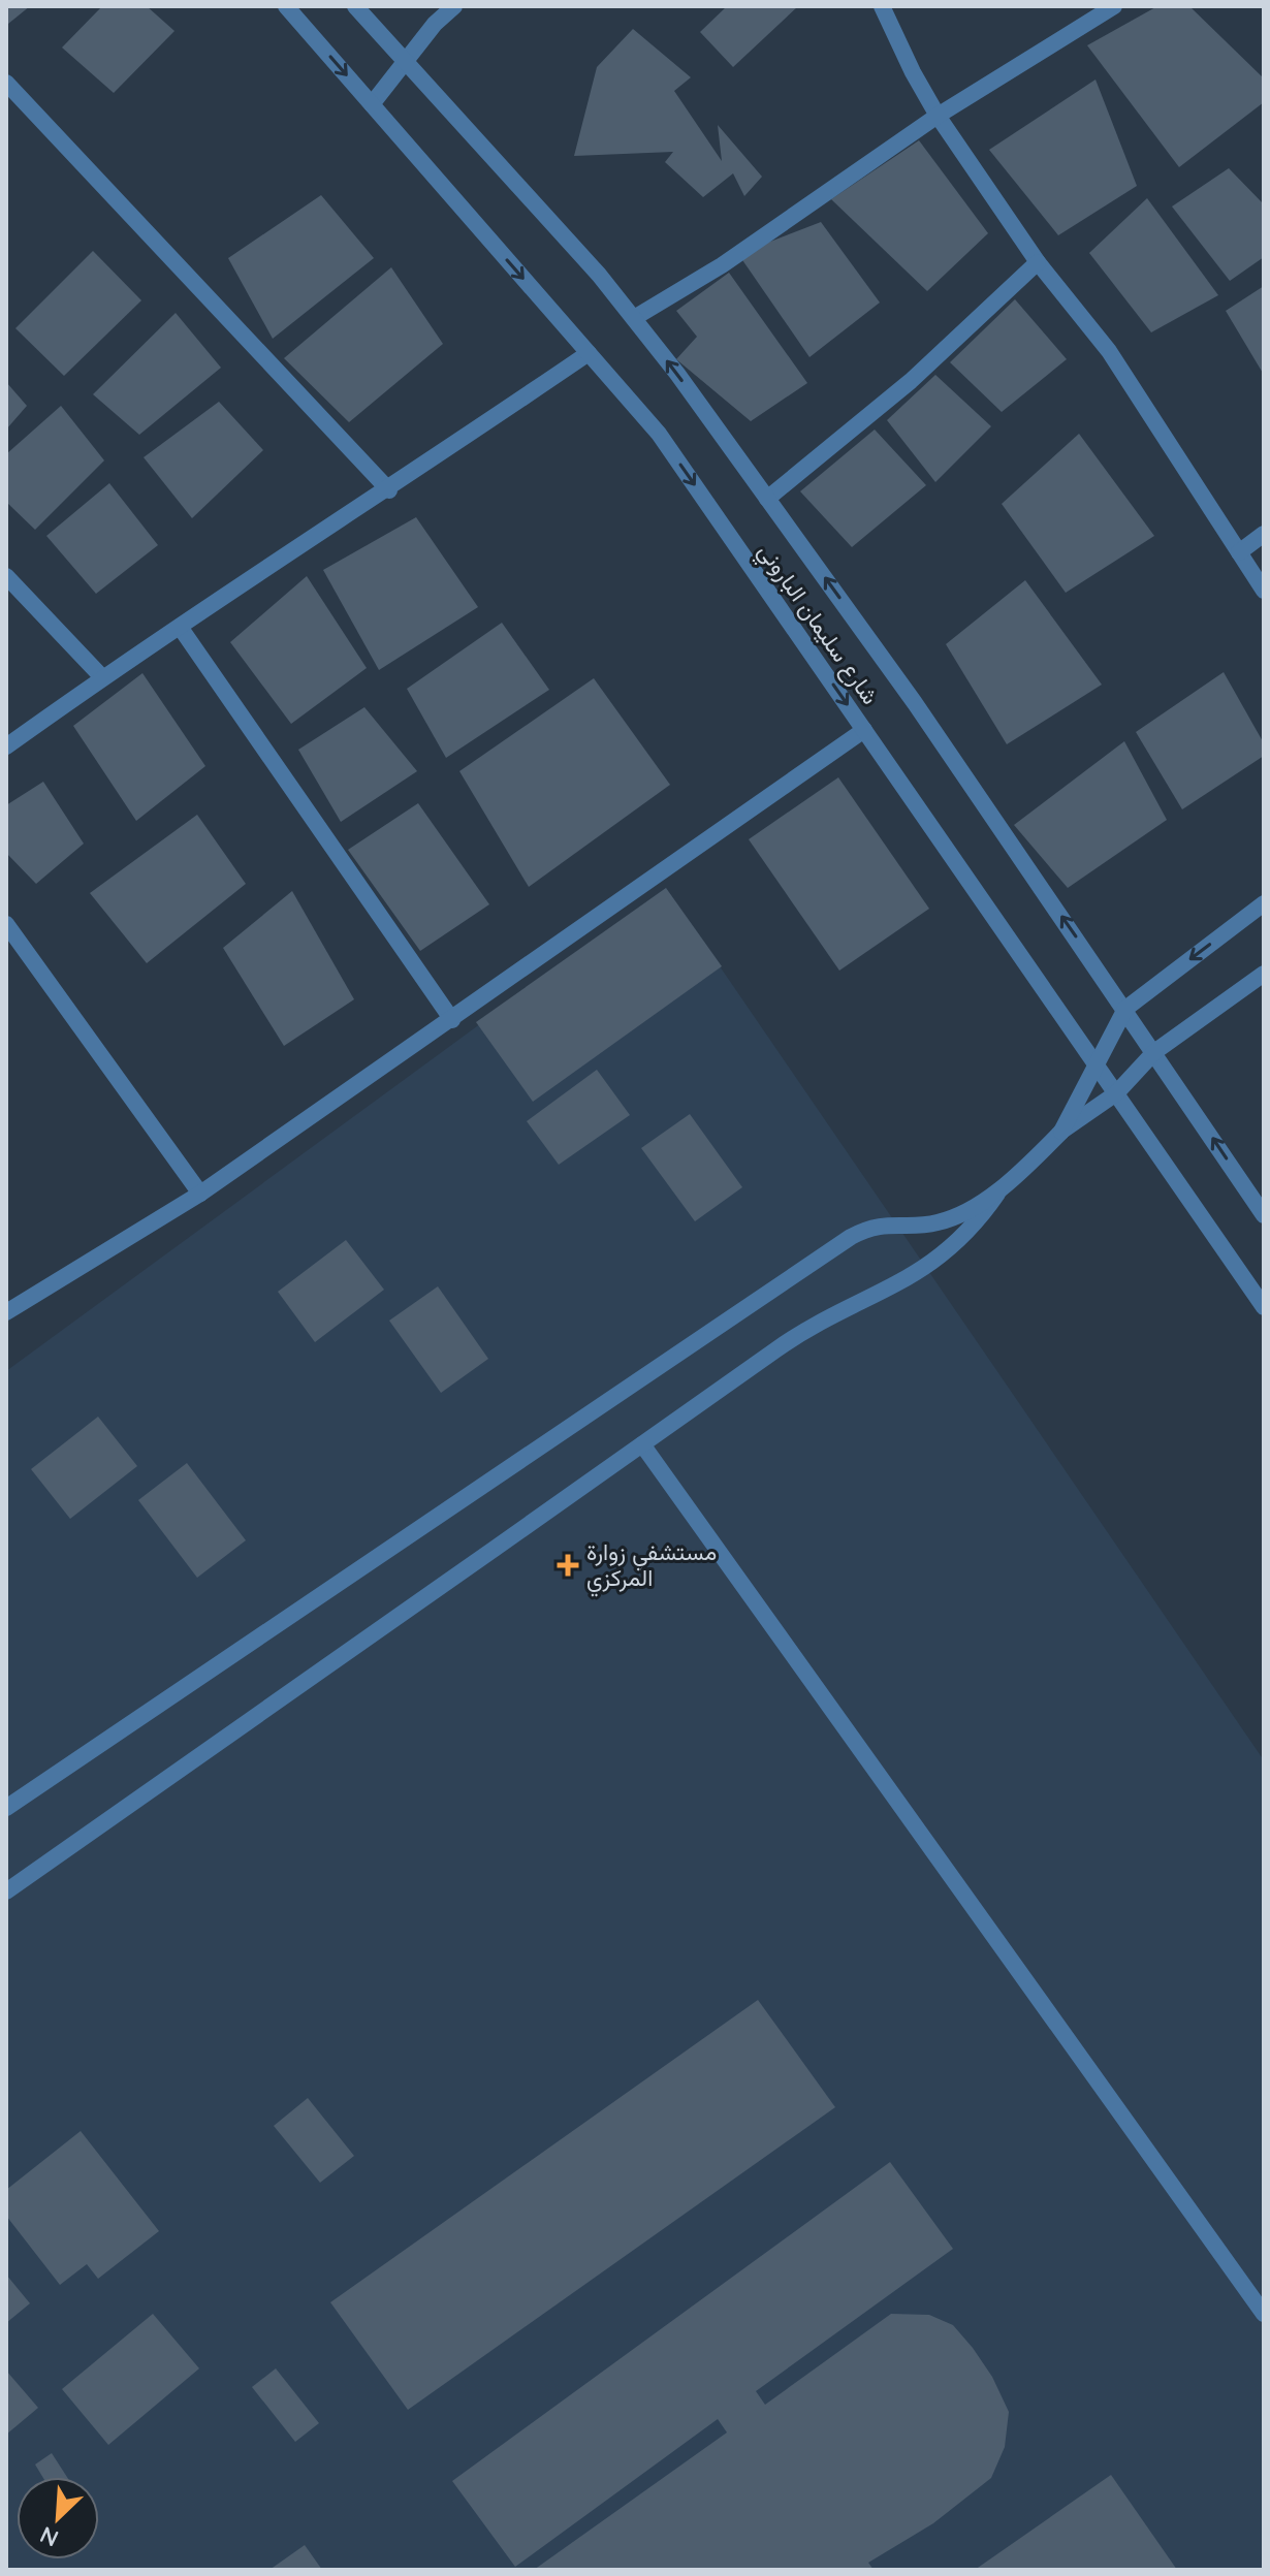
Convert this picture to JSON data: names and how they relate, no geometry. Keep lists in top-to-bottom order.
{
  "streets": {
    "street": ["شارع سليمان الباروني"]
  },
  "places": {
    "health": ["مستشفي زوارة المركزي"]
  },
  "north": "bottom left"
}
